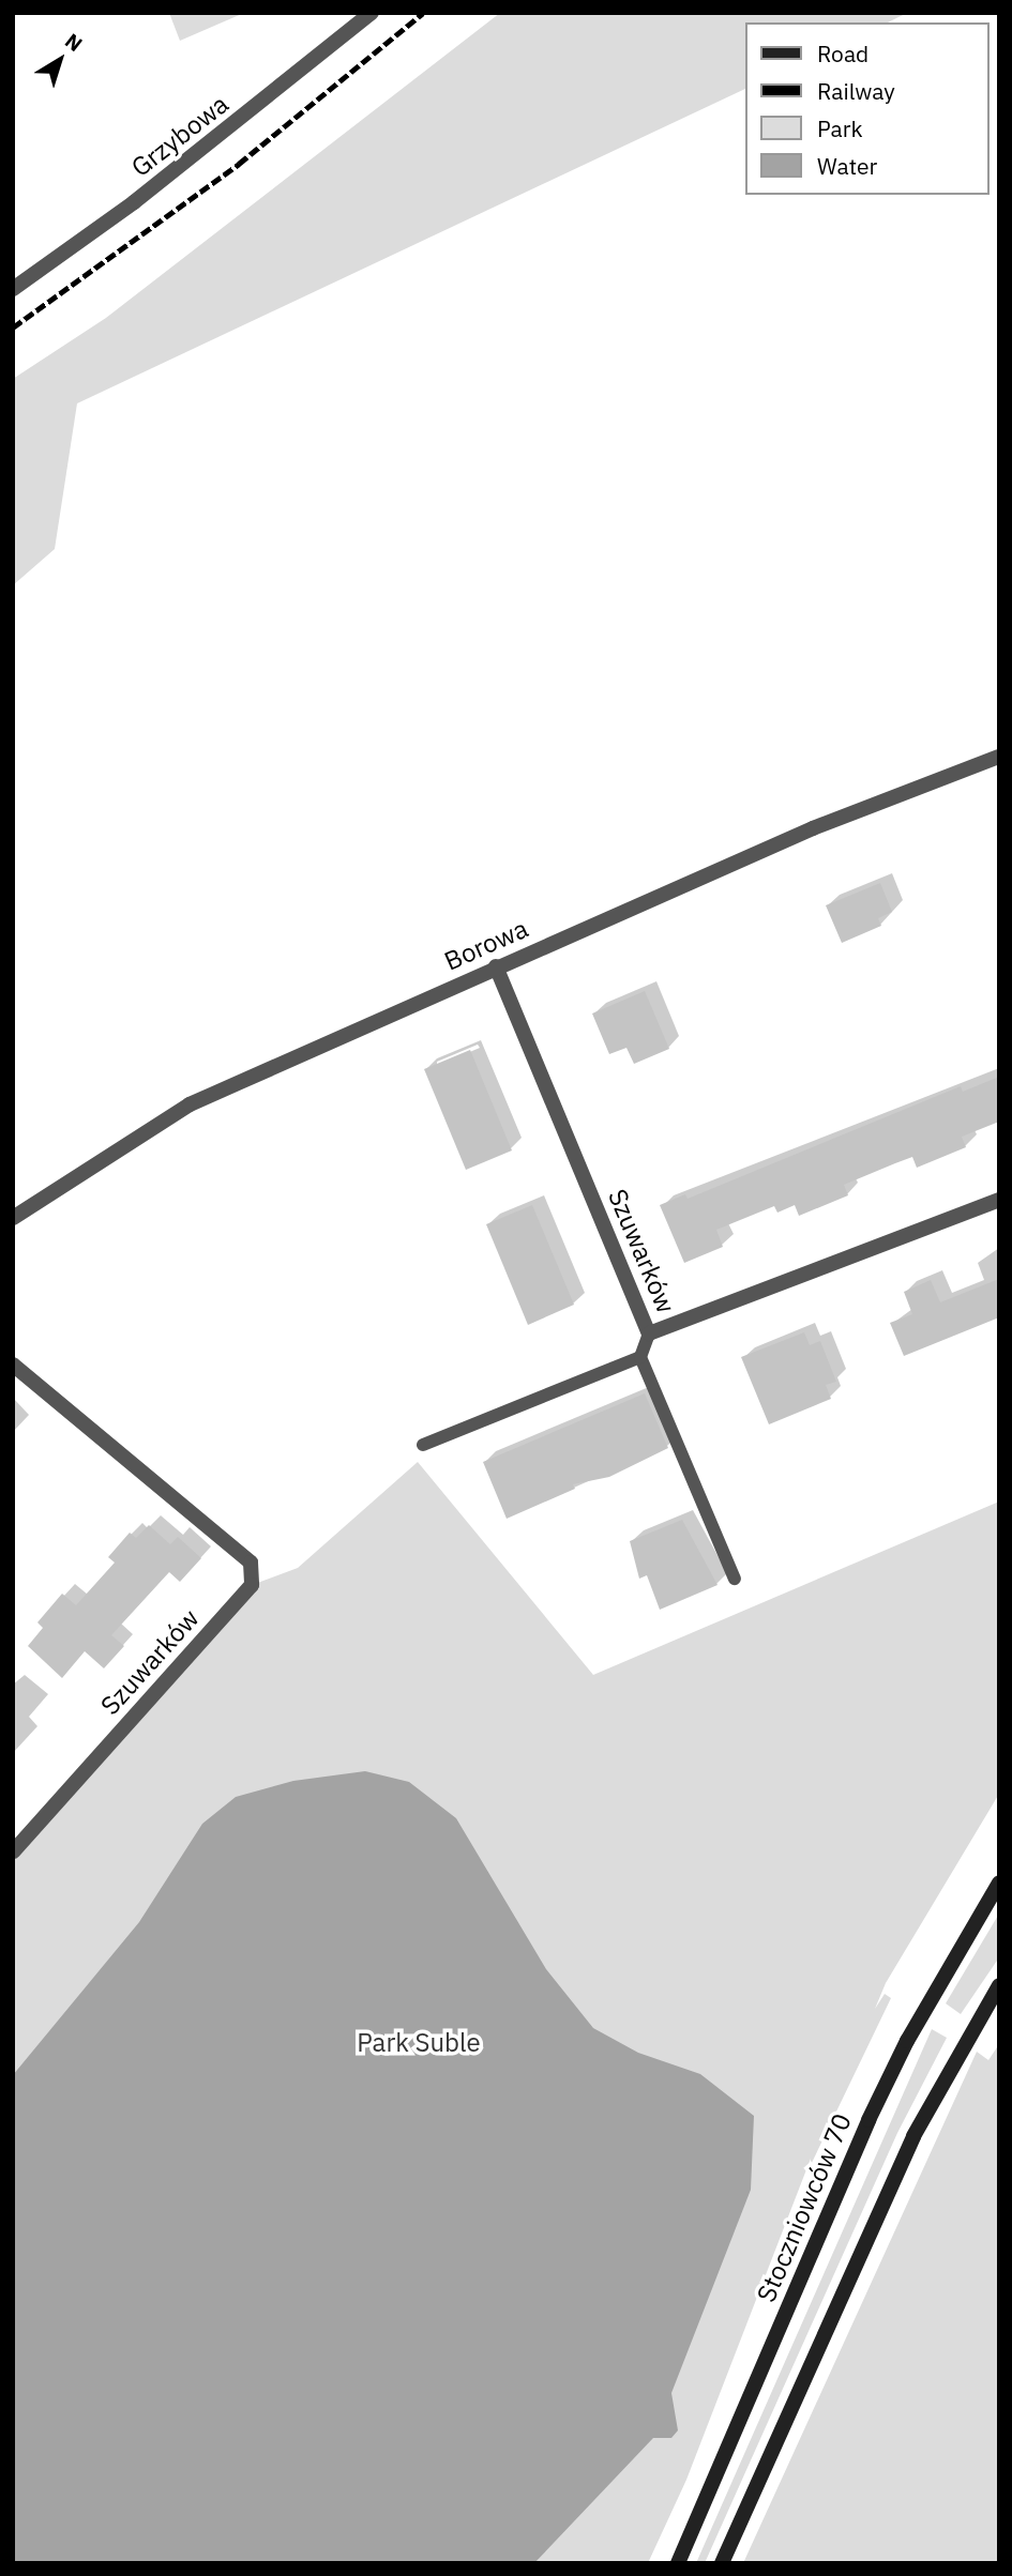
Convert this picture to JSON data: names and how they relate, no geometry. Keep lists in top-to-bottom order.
{
  "streets": {
    "street": [
      "Grzybowa",
      "Borowa",
      "Szuwarków",
      "Stoczniowców 70"
    ]
  },
  "crossings": [
    ["Borowa", "Szuwarków"]
  ],
  "parks": ["Park Suble"],
  "legend": [
    "Road",
    "Railway",
    "Park",
    "Water"
  ],
  "north": "top right"
}
